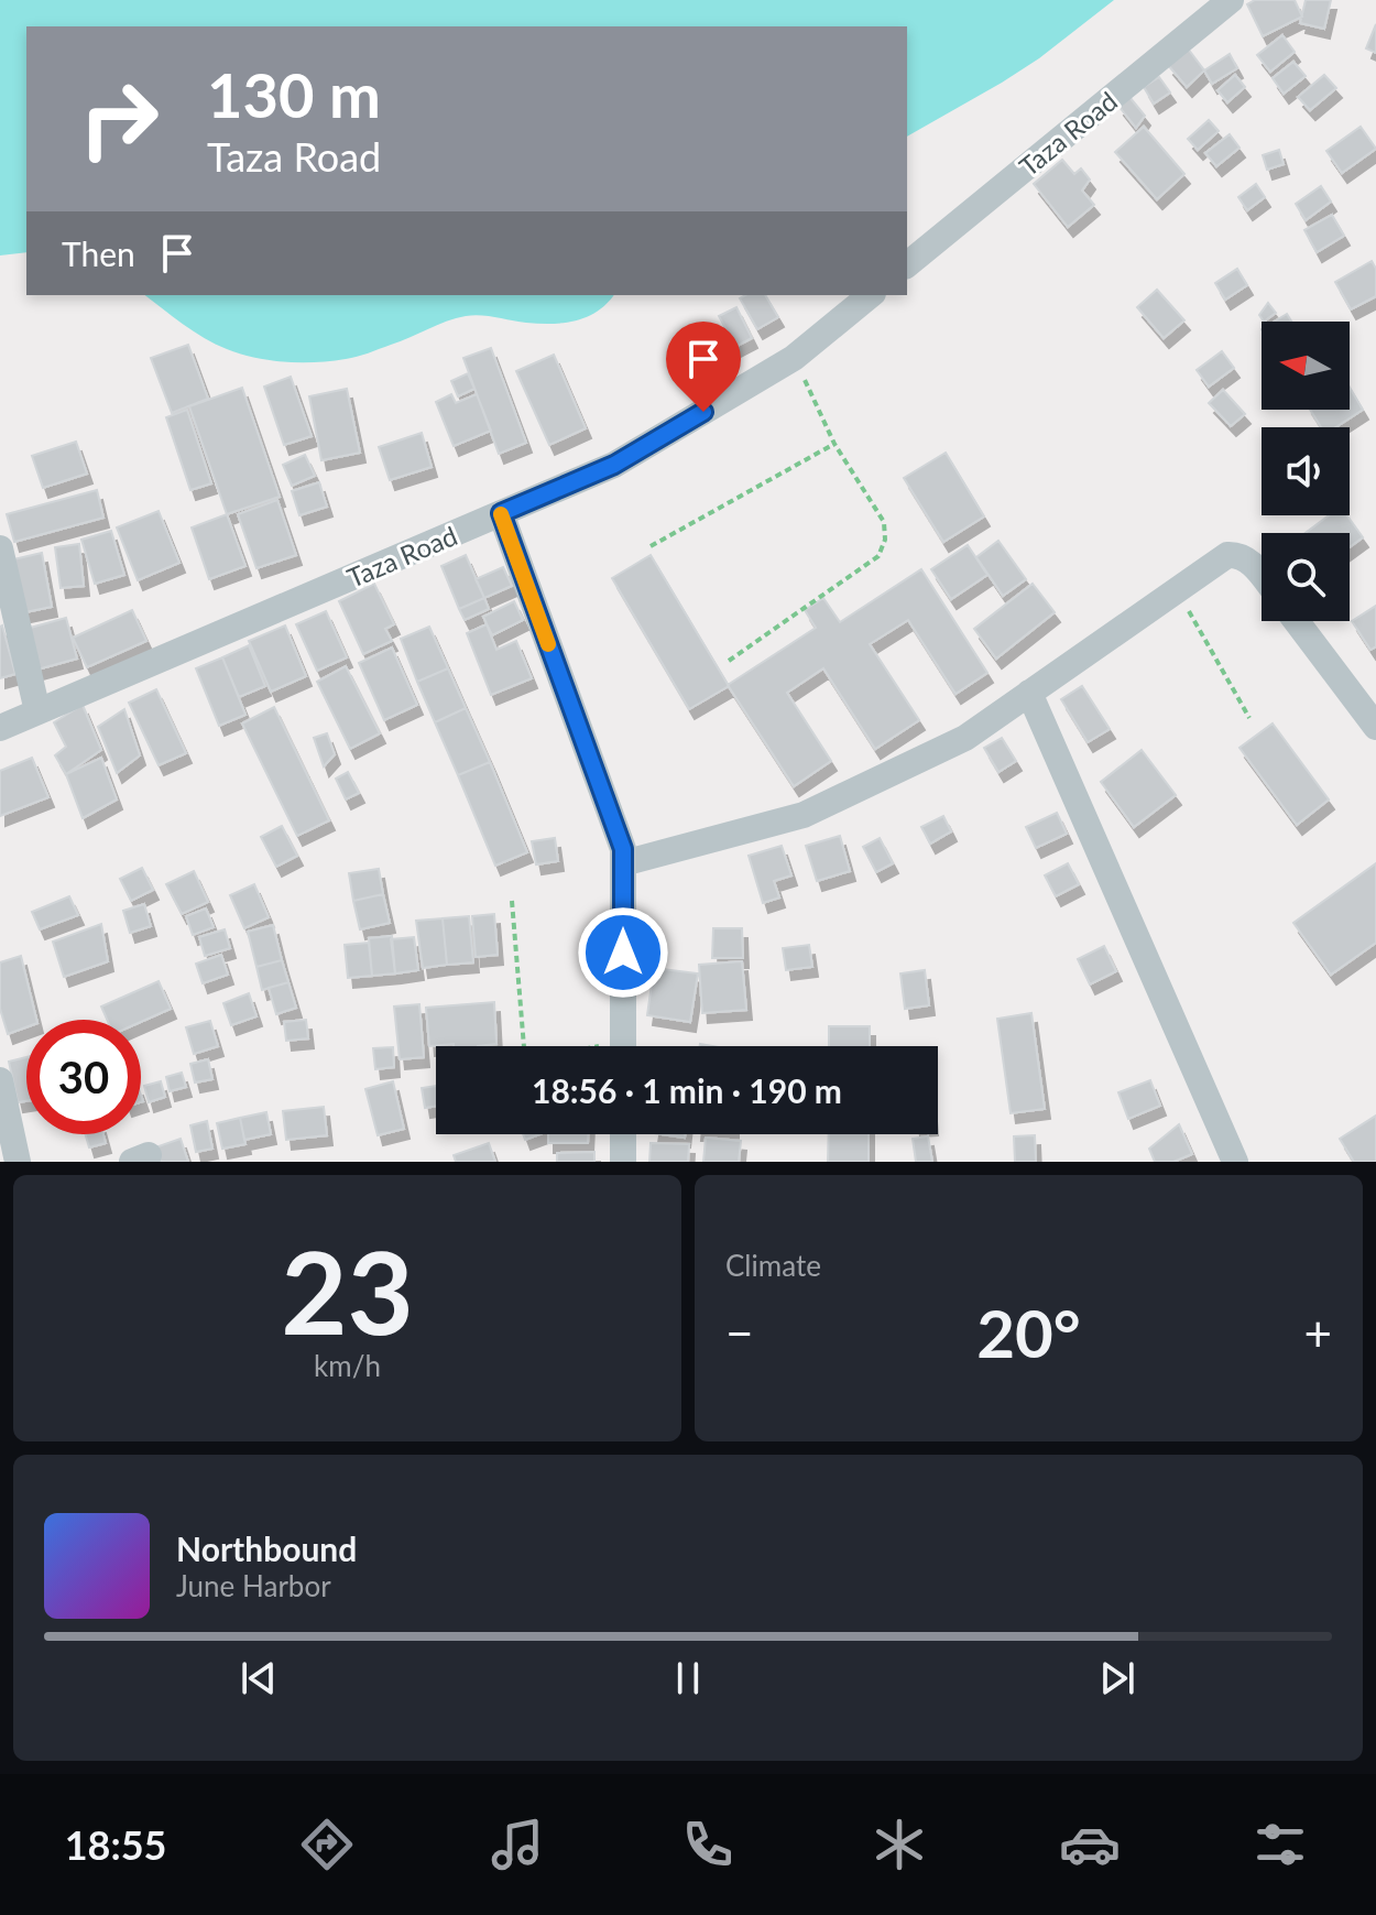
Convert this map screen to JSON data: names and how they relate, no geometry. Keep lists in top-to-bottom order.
{
  "streets": {
    "street": ["Taza Road"]
  },
  "north": "left",
  "page": {
    "turn": ["130 m", "Taza Road"],
    "then": "Then",
    "limit": "30",
    "trip": "18:56 · 1 min · 190 m",
    "tile": [
      ["23", "km/h"],
      "Climate"
    ],
    "heat": ["−", "20°", "+"],
    "song": ["Northbound", "June Harbor"],
    "tabs": "18:55"
  }
}
